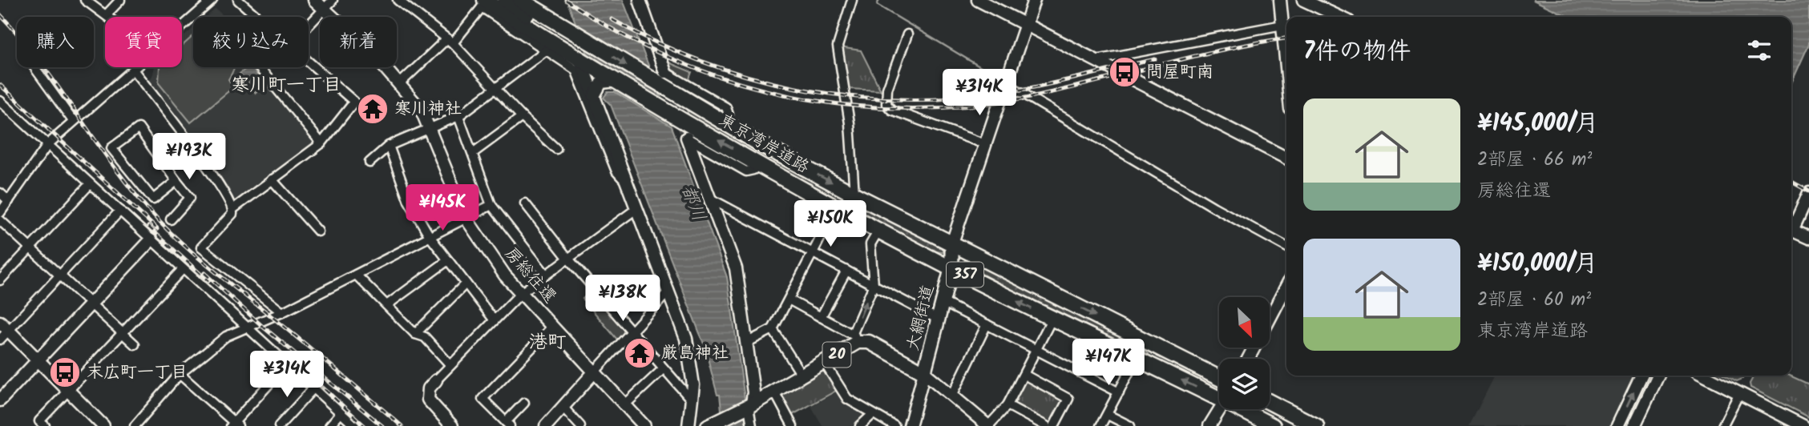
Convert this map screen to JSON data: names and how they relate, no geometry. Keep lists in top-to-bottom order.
{
  "streets": {
    "highway": ["東京湾岸道路", "357"],
    "main road": ["大網街道", "20"],
    "street": ["房総往還"]
  },
  "crossings": [
    ["東京湾岸道路", "大網街道"],
    ["大網街道", "20"]
  ],
  "districts": ["寒川町一丁目", "港町"],
  "water": ["都川"],
  "places": {
    "bus stop": ["問屋町南", "末広町一丁目"],
    "temple": ["寒川神社", "厳島神社"]
  },
  "north": "bottom right",
  "page": {
    "chip": [
      "購入",
      "賃貸",
      "絞り込み",
      "新着"
    ],
    "heading": "7件の物件",
    "price": [
      "¥314K",
      "¥193K",
      "¥145K",
      "¥150K",
      "¥138K",
      "¥147K",
      "¥314K"
    ],
    "list": [
      {
        "name": "¥145,000/月",
        "note": "2部屋 · 66 m² · 房総往還"
      },
      {
        "name": "¥150,000/月",
        "note": "2部屋 · 60 m² · 東京湾岸道路"
      }
    ]
  }
}
